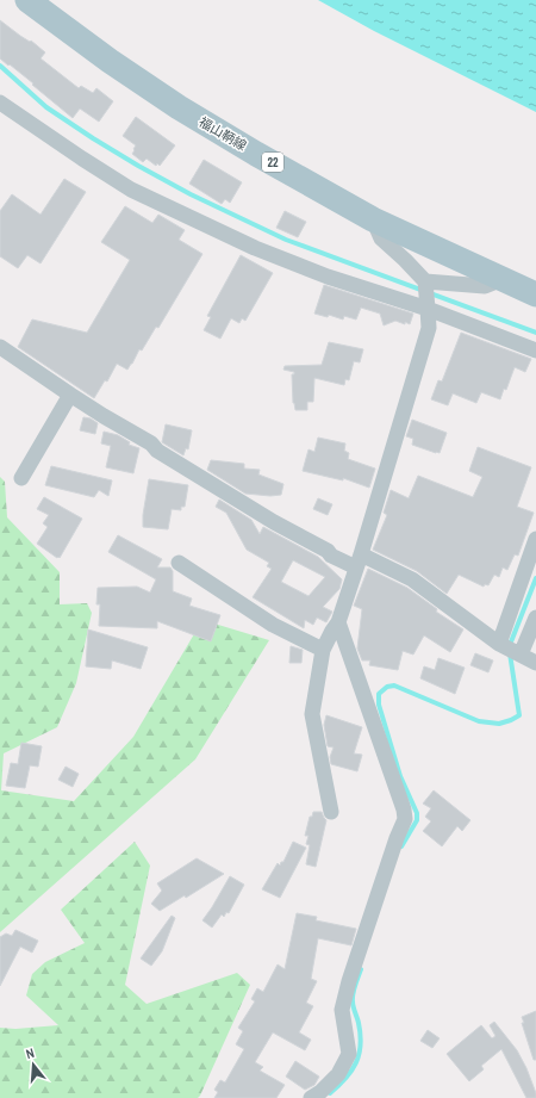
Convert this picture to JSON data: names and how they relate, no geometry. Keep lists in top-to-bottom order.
{
  "streets": {
    "main road": ["福山鞆線", "22"]
  },
  "north": "top"
}
